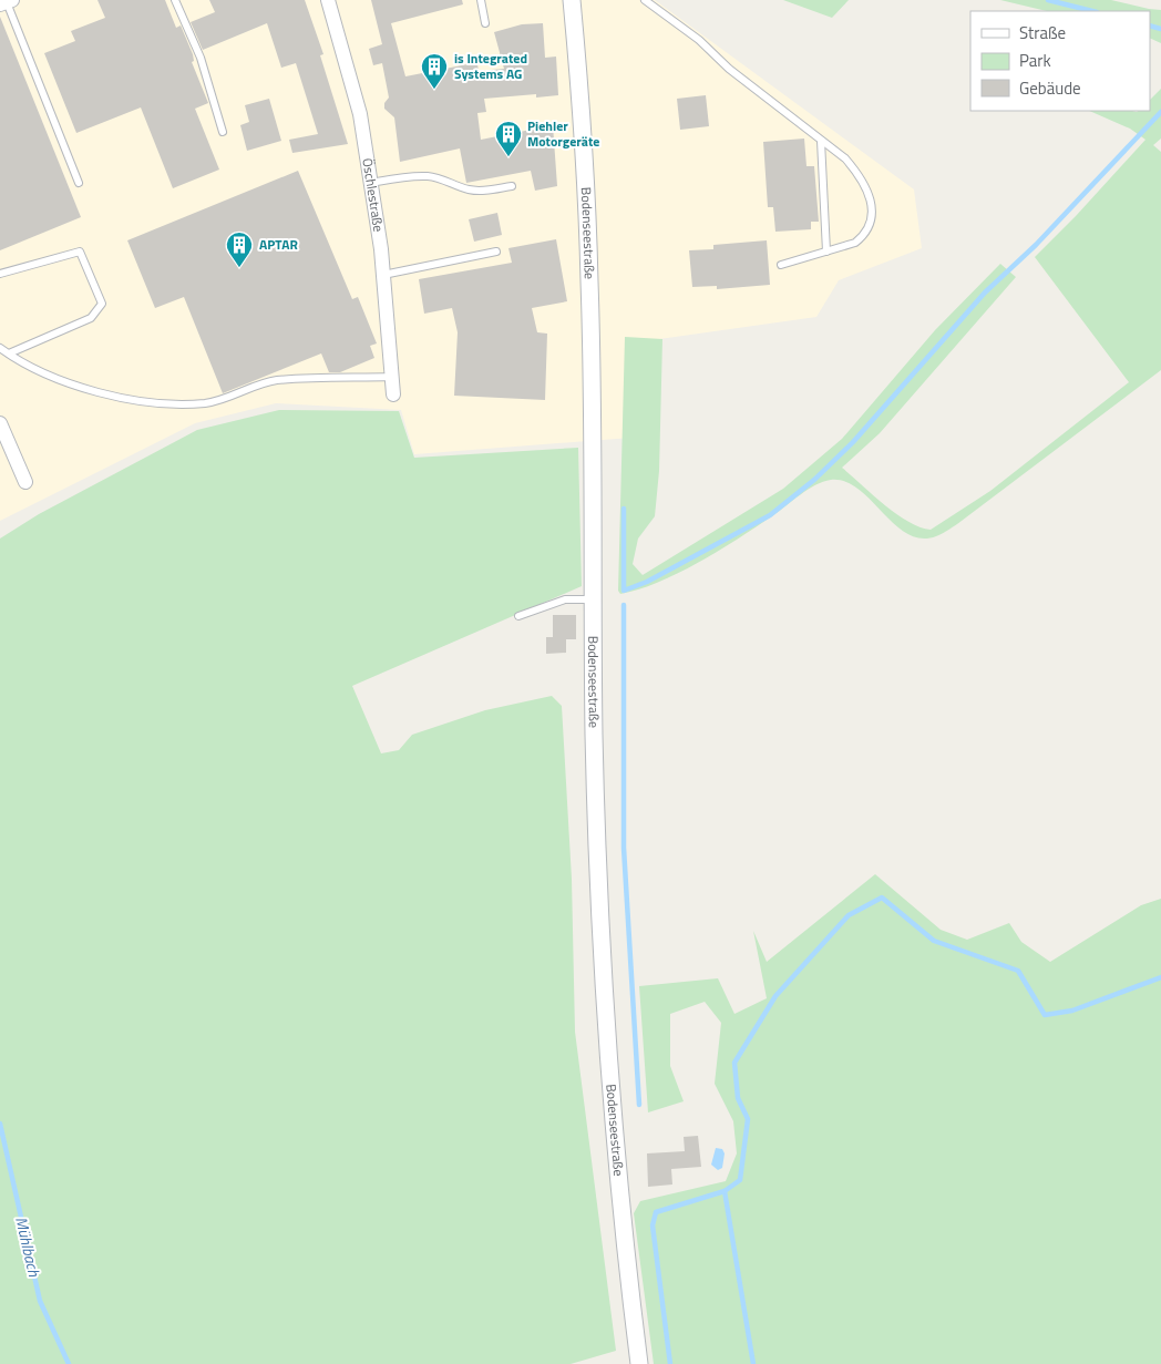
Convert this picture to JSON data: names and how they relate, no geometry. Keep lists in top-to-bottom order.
{
  "streets": {
    "street": ["Öschlestraße", "Bodenseestraße"]
  },
  "water": ["Mühlbach"],
  "places": {
    "building": ["is Integrated Systems AG", "Piehler Motorgeräte", "APTAR"]
  },
  "legend": ["Straße", "Park", "Gebäude"]
}
